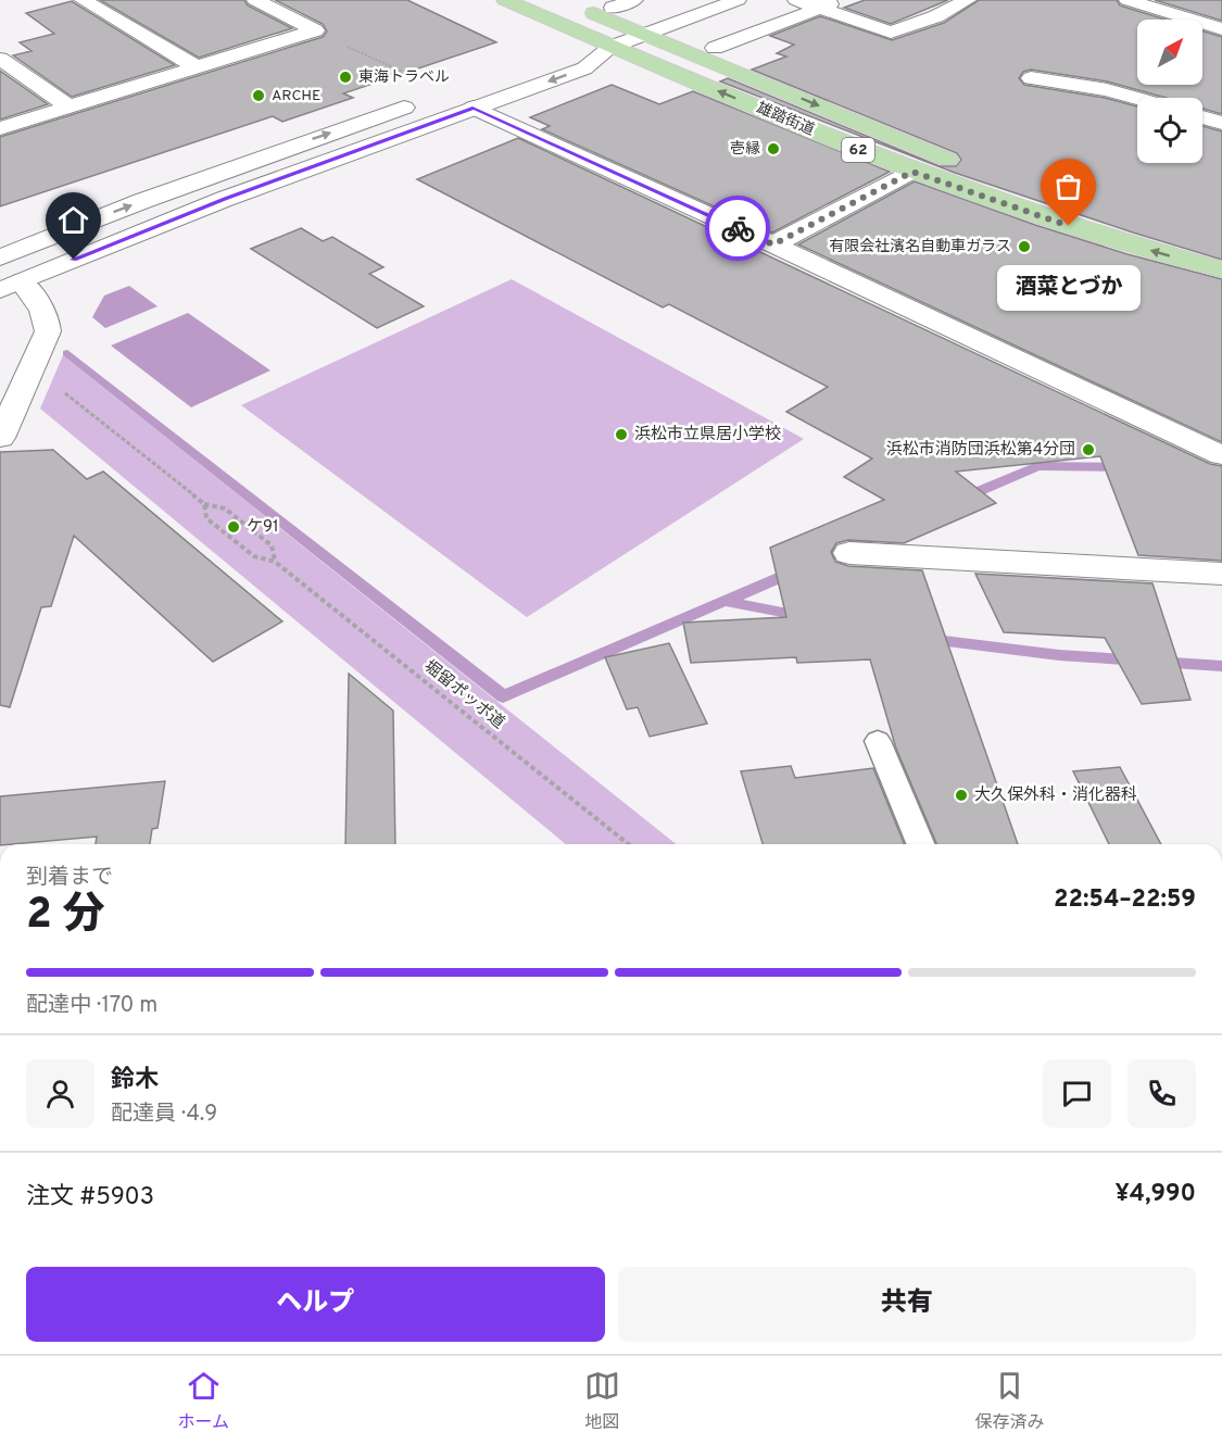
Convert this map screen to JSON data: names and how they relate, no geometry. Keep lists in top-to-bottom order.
{
  "streets": {
    "main road": ["雄踏街道", "62"],
    "path": ["堀留ポッポ道"]
  },
  "places": [
    "東海トラベル",
    "ARCHE",
    "壱縁",
    "酒菜とづか",
    "有限会社濱名自動車ガラス",
    "浜松市立県居小学校",
    "浜松市消防団浜松第4分団",
    "ケ91",
    "大久保外科・消化器科"
  ],
  "north": "top right",
  "page": {
    "bubble": "酒菜とづか",
    "heading": ["2 分", "到着まで", "22:54–22:59"],
    "panel": [
      "鈴木",
      "配達員 · 4.9",
      "注文 #5903",
      "¥4,990"
    ],
    "bar": "配達中 · 170 m",
    "buttons": ["ヘルプ", "共有"],
    "tabs": ["ホーム", "地図", "保存済み"]
  }
}
